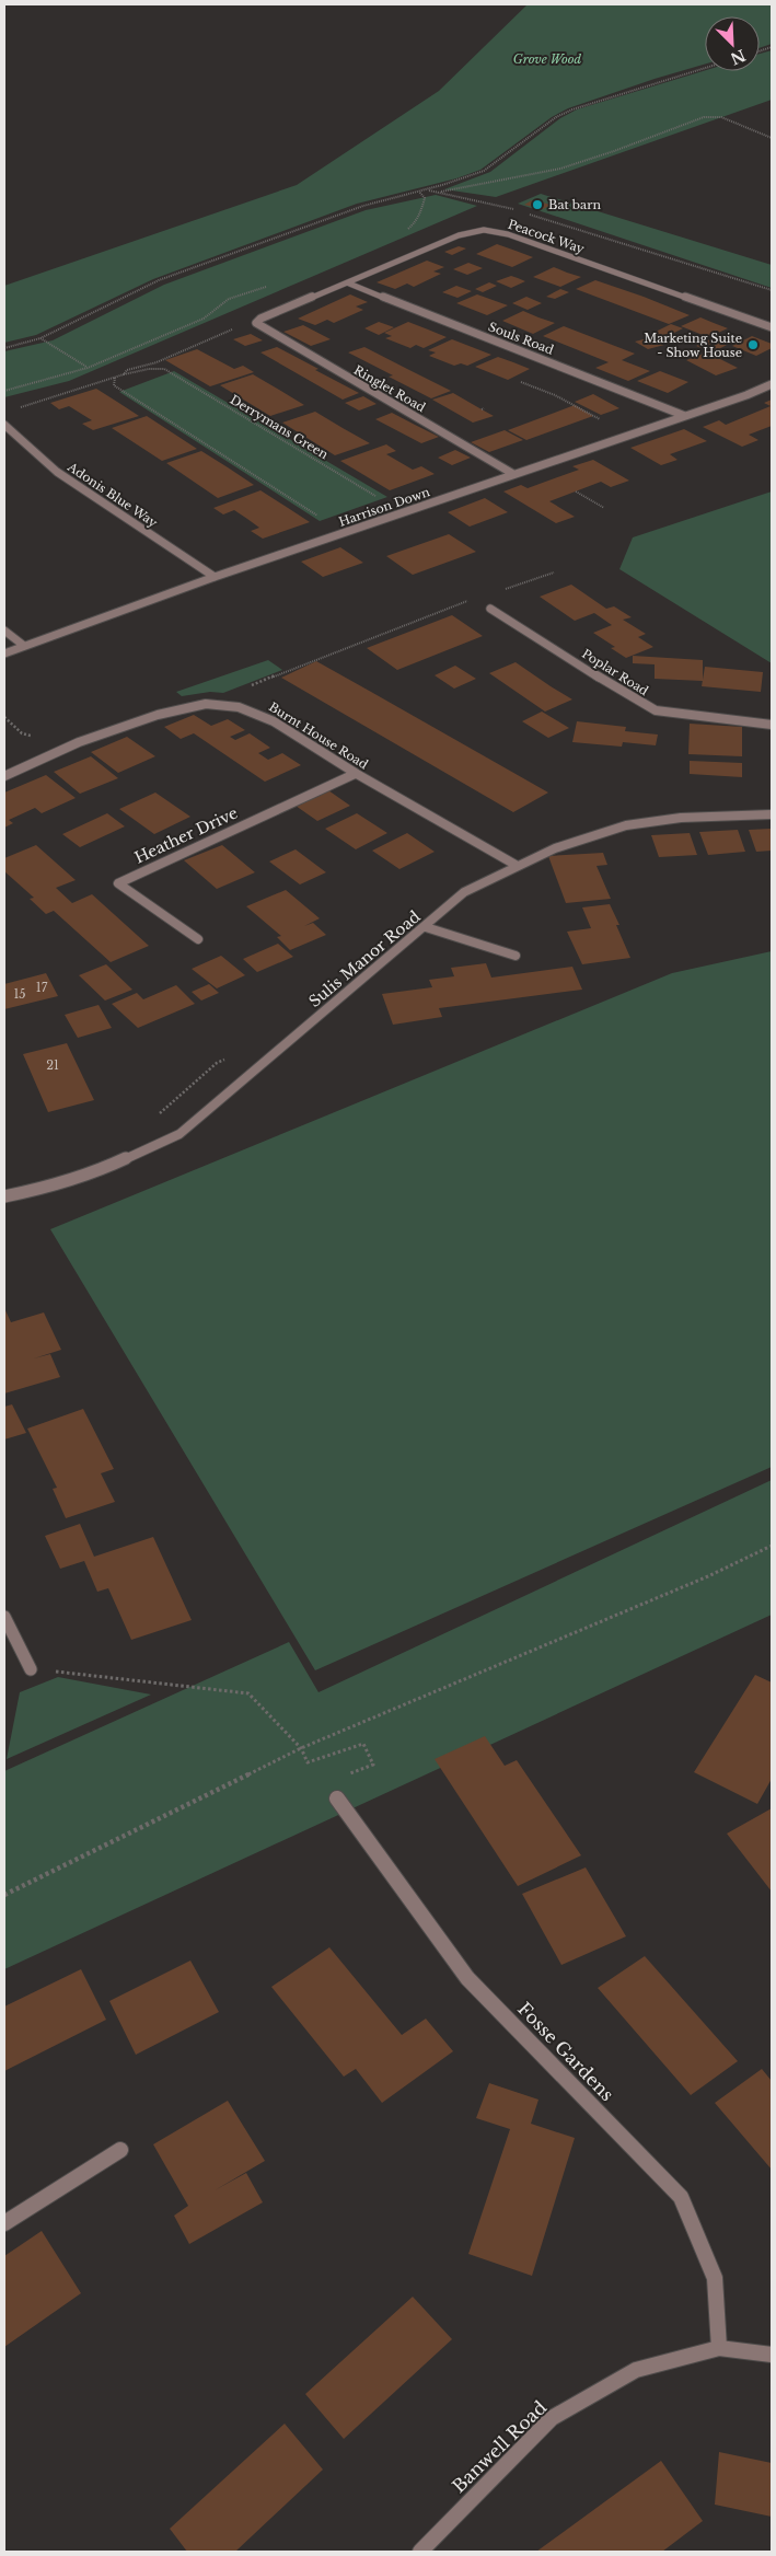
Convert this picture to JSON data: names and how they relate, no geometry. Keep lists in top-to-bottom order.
{
  "streets": {
    "street": [
      "Peacock Way",
      "Souls Road",
      "Ringlet Road",
      "Adonis Blue Way",
      "Harrison Down",
      "Poplar Road",
      "Burnt House Road",
      "Heather Drive",
      "Sulis Manor Road",
      "Fosse Gardens",
      "Banwell Road"
    ],
    "path": ["Derrymans Green"]
  },
  "crossings": [
    ["Peacock Way", "Souls Road"],
    ["Peacock Way", "Ringlet Road"],
    ["Souls Road", "Harrison Down"],
    ["Ringlet Road", "Harrison Down"],
    ["Adonis Blue Way", "Harrison Down"],
    ["Burnt House Road", "Heather Drive"],
    ["Burnt House Road", "Sulis Manor Road"],
    ["Fosse Gardens", "Banwell Road"]
  ],
  "parks": ["Grove Wood"],
  "places": ["Bat barn", "Marketing Suite - Show House"],
  "house_numbers": ["17", "15", "21"],
  "north": "bottom right"
}
